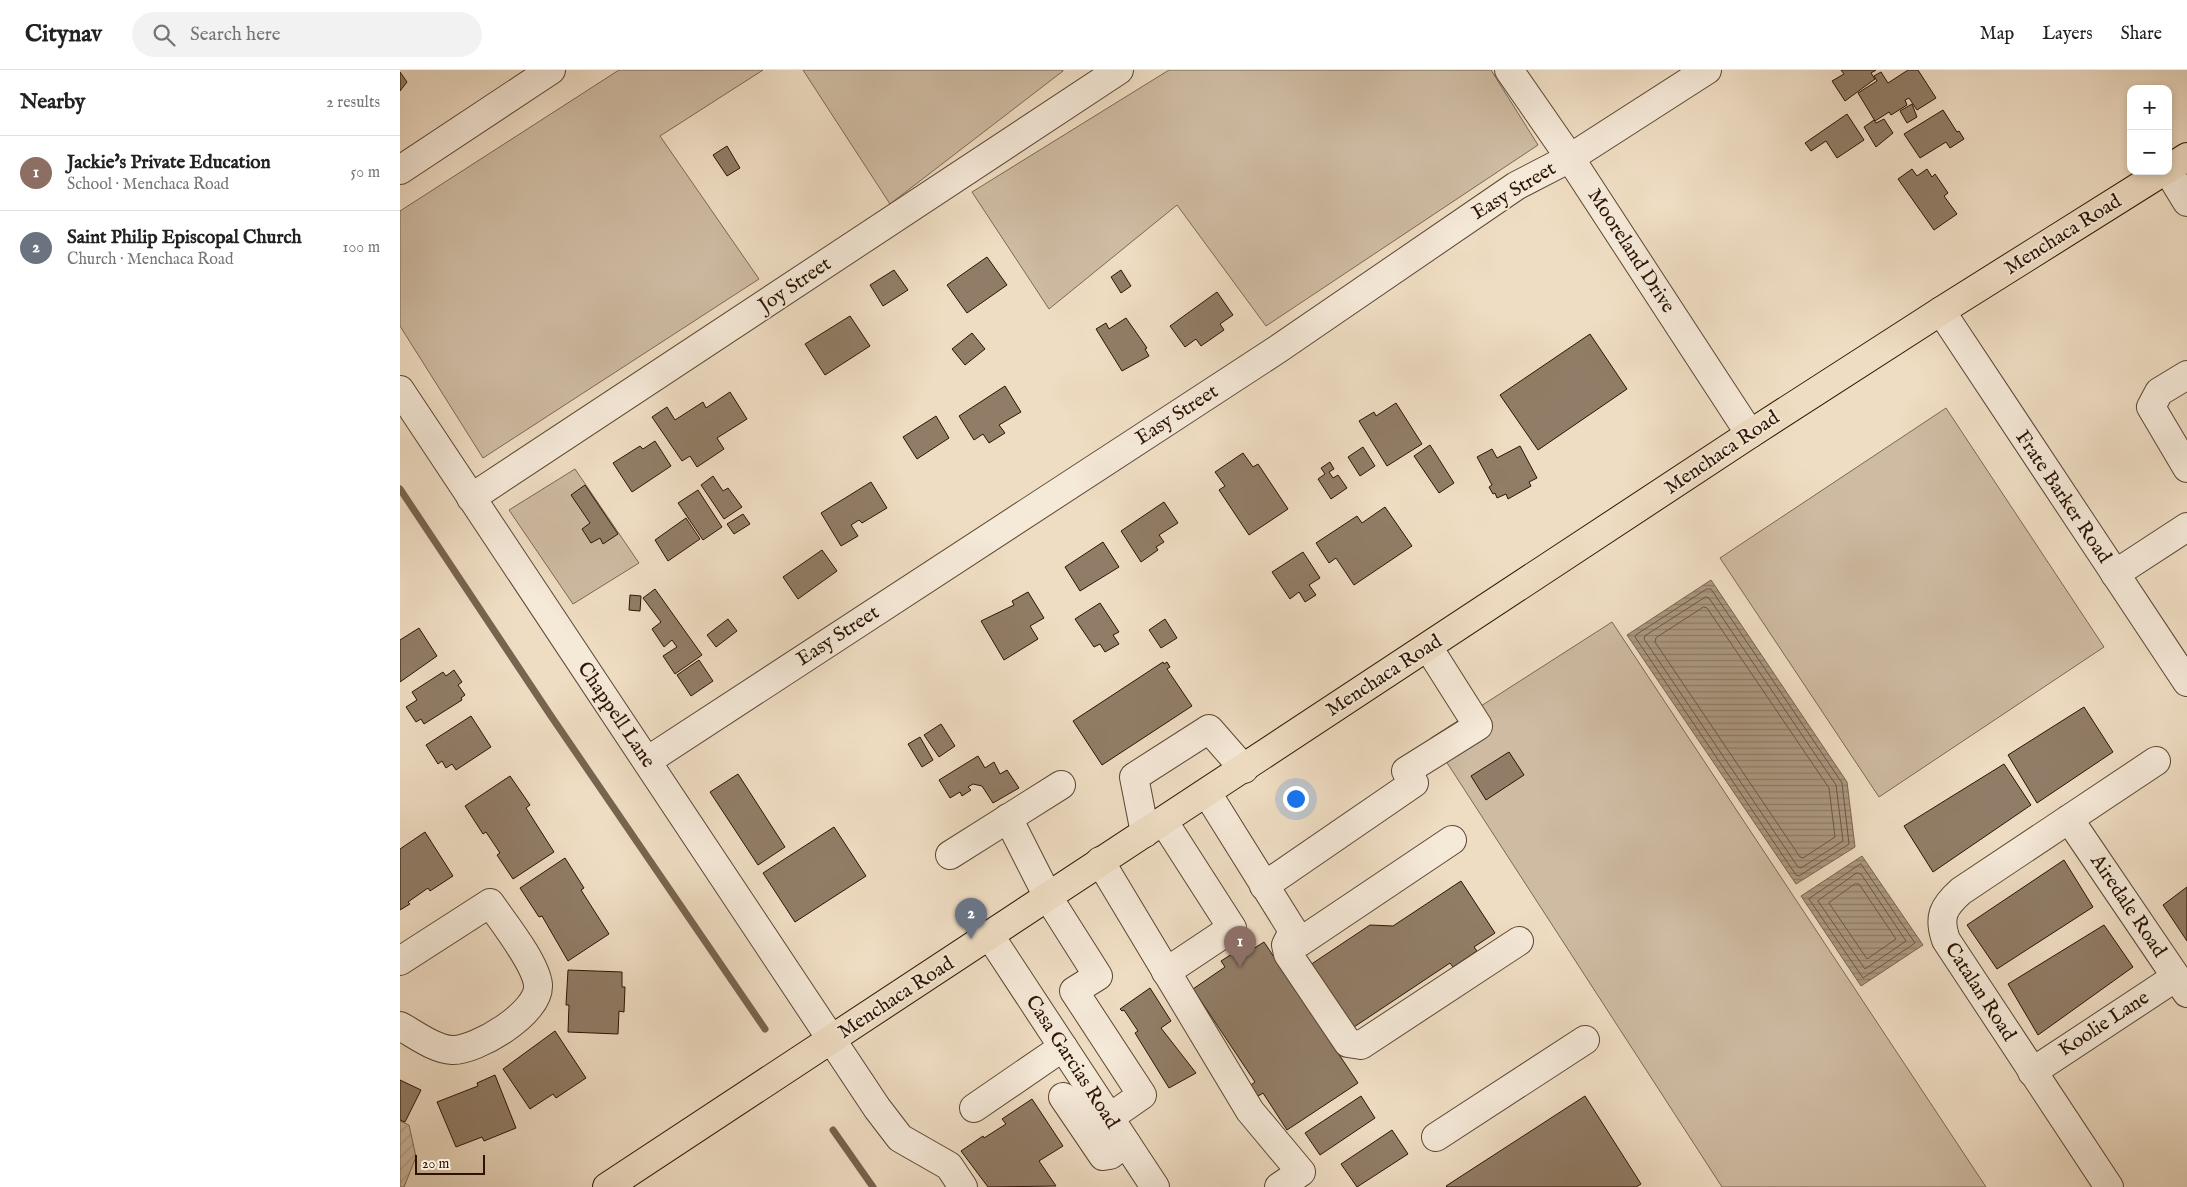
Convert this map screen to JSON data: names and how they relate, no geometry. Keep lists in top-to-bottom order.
{
  "streets": {
    "main road": ["Menchaca Road"],
    "street": [
      "Easy Street",
      "Mooreland Drive",
      "Joy Street",
      "Frate Barker Road",
      "Chappell Lane",
      "Airedale Road",
      "Catalan Road",
      "Koolie Lane",
      "Casa Garcias Road"
    ]
  },
  "crossings": [
    ["Easy Street", "Mooreland Drive"],
    ["Easy Street", "Chappell Lane"],
    ["Menchaca Road", "Mooreland Drive"],
    ["Menchaca Road", "Frate Barker Road"],
    ["Menchaca Road", "Chappell Lane"],
    ["Menchaca Road", "Casa Garcias Road"],
    ["Joy Street", "Chappell Lane"],
    ["Airedale Road", "Catalan Road"],
    ["Airedale Road", "Koolie Lane"],
    ["Catalan Road", "Koolie Lane"]
  ],
  "scale_bar": "20 m",
  "page": {
    "header": "Citynav",
    "search": "Search here",
    "nav": ["Map", "Layers", "Share"],
    "heading": ["Nearby", "2 results"],
    "map_buttons": ["+", "−"],
    "list": [
      {
        "mark": "1",
        "name": "Jackie's Private Education",
        "note": "School · Menchaca Road",
        "value": "50 m"
      },
      {
        "mark": "2",
        "name": "Saint Philip Episcopal Church",
        "note": "Church · Menchaca Road",
        "value": "100 m"
      }
    ],
    "pins": ["2", "1"],
    "scale": "20 m"
  }
}
